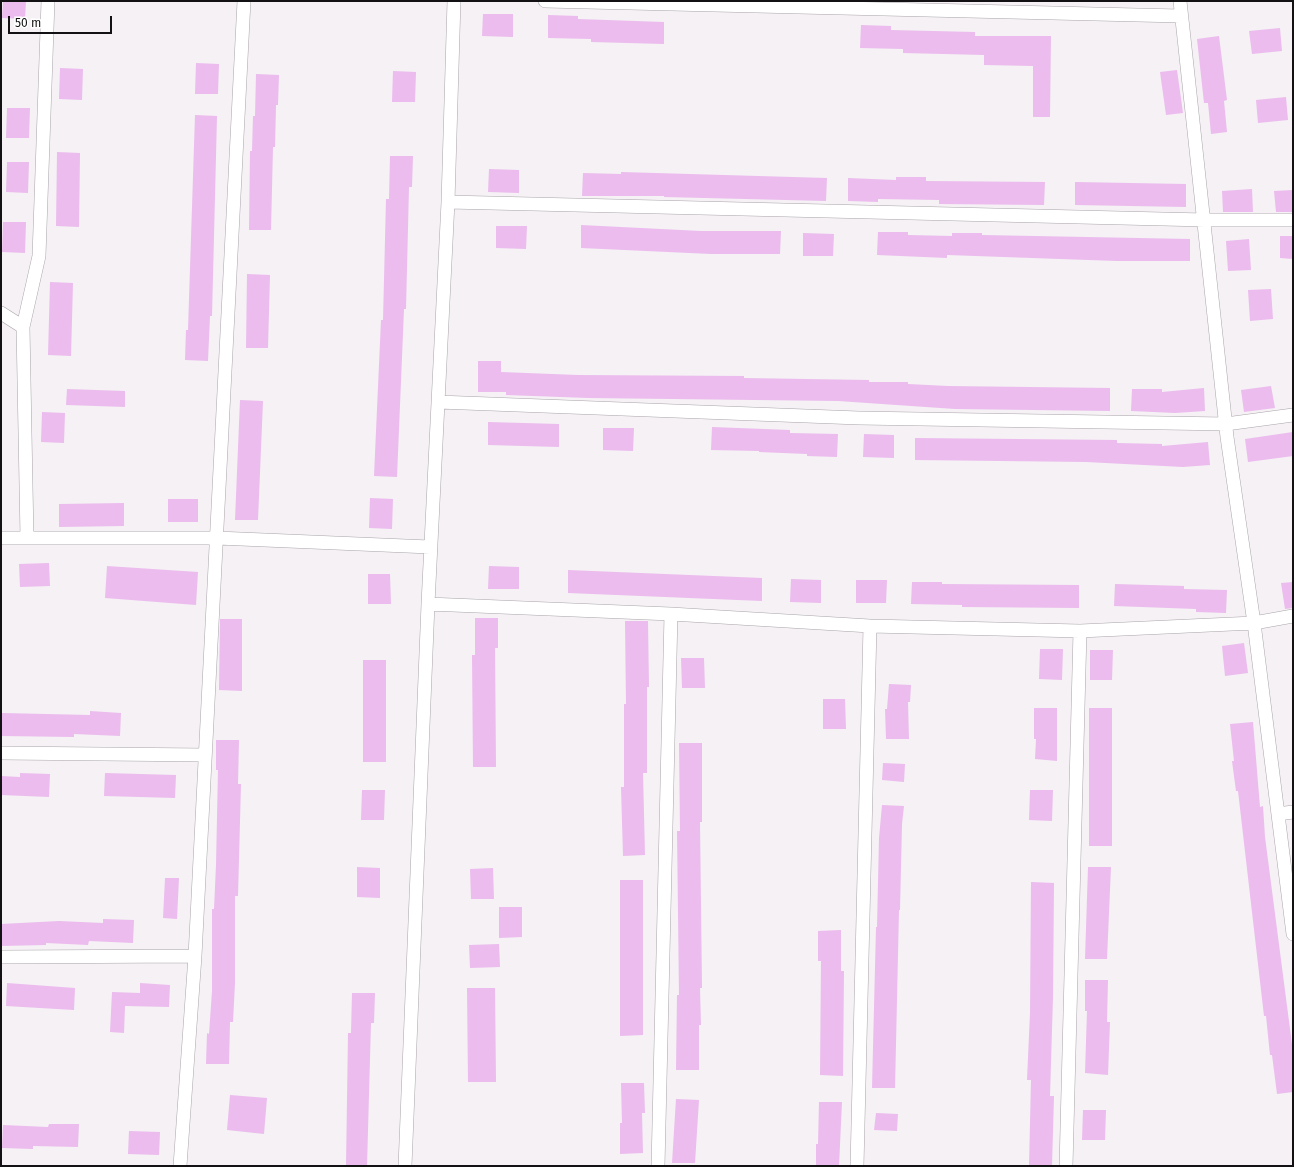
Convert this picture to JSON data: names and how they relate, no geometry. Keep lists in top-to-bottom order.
{
  "scale_bar": "50 m"
}
